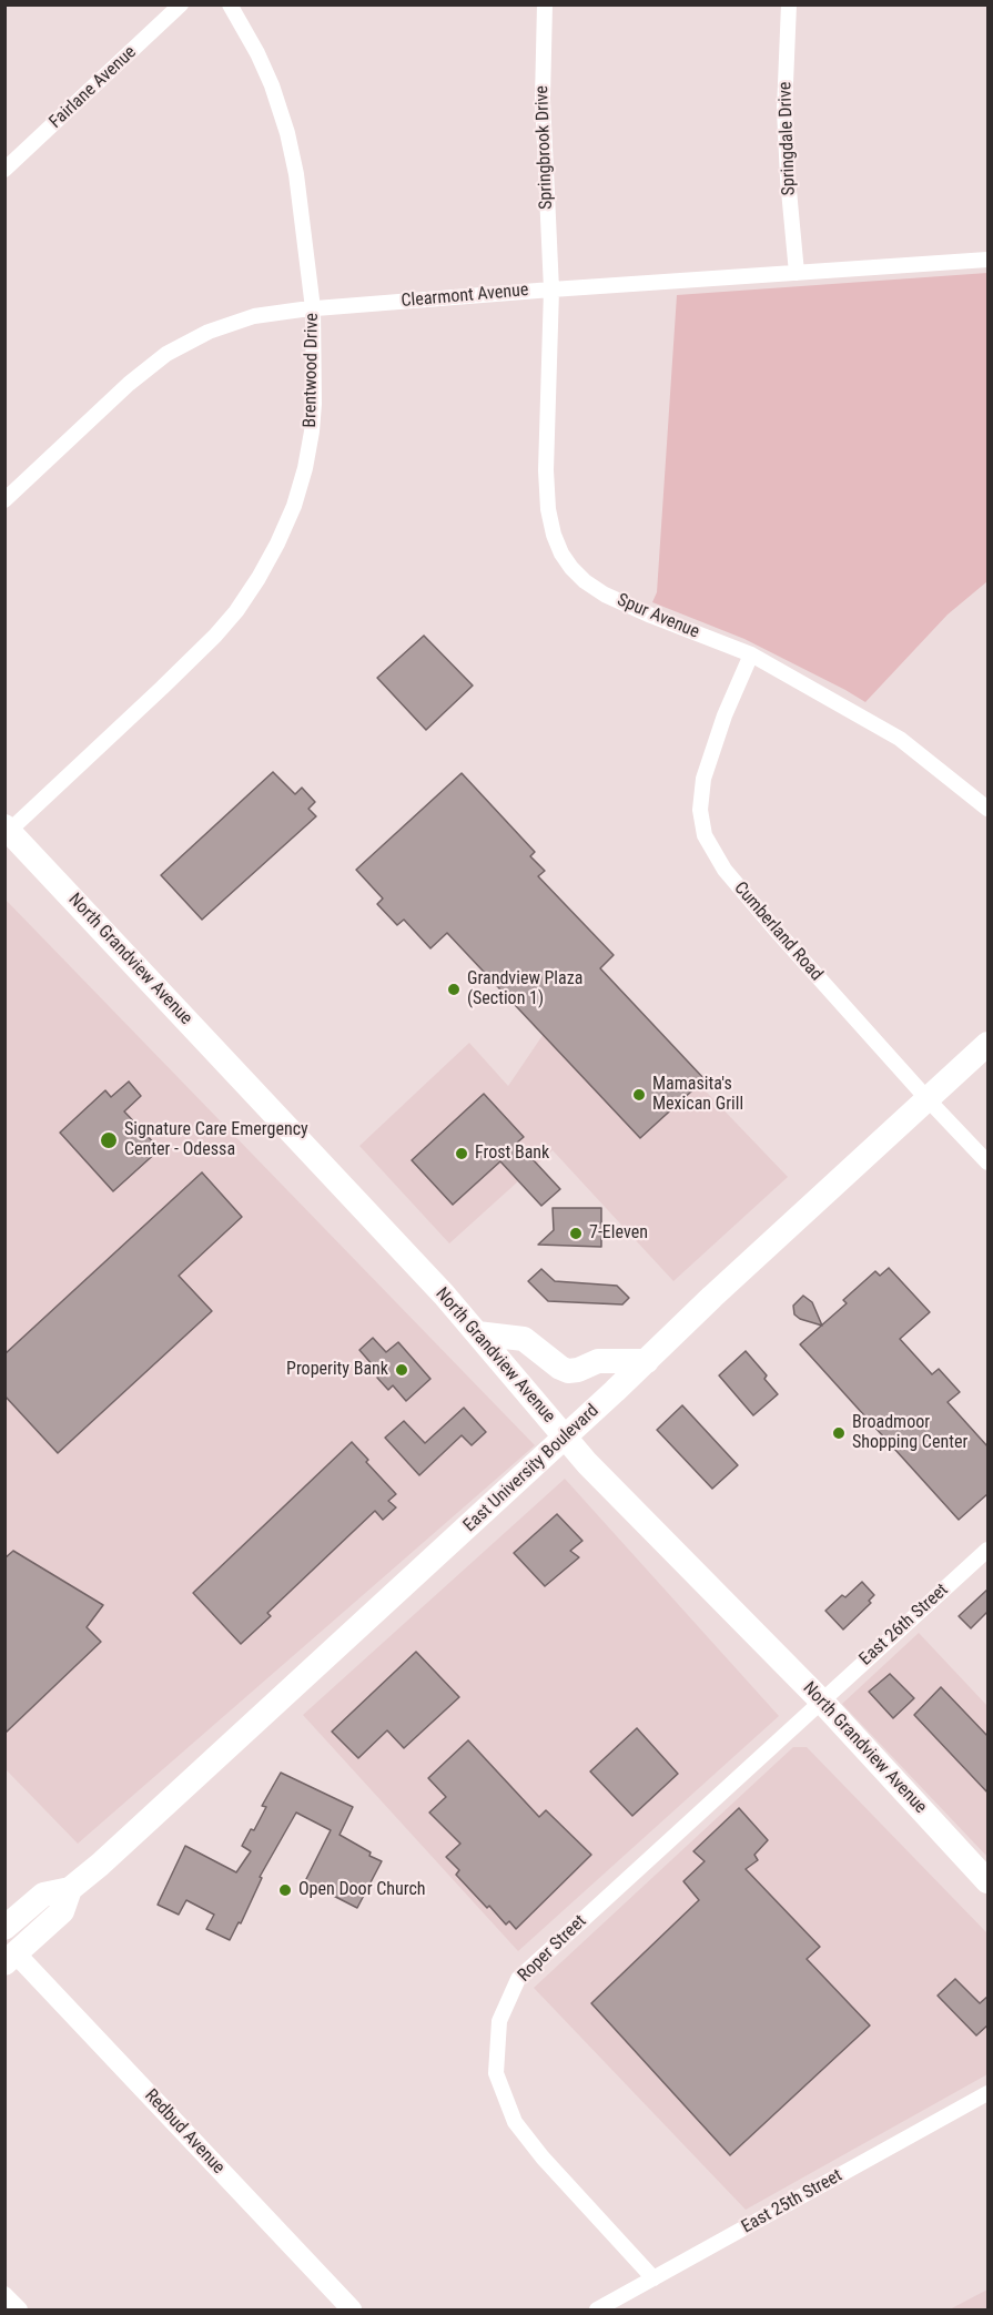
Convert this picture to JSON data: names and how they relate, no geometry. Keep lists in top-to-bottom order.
{
  "streets": {
    "main road": ["North Grandview Avenue", "East University Boulevard"],
    "street": [
      "Fairlane Avenue",
      "Springdale Drive",
      "Springbrook Drive",
      "Clearmont Avenue",
      "Brentwood Drive",
      "Spur Avenue",
      "Cumberland Road",
      "East 26th Street",
      "Roper Street",
      "Redbud Avenue",
      "East 25th Street"
    ]
  },
  "crossings": [
    ["Springdale Drive", "Clearmont Avenue"],
    ["Springbrook Drive", "Clearmont Avenue"],
    ["Springbrook Drive", "Spur Avenue"],
    ["Clearmont Avenue", "Brentwood Drive"],
    ["Clearmont Avenue", "Spur Avenue"],
    ["Brentwood Drive", "North Grandview Avenue"],
    ["Spur Avenue", "Cumberland Road"],
    ["Cumberland Road", "East University Boulevard"],
    ["North Grandview Avenue", "East University Boulevard"],
    ["North Grandview Avenue", "East 26th Street"],
    ["North Grandview Avenue", "Roper Street"],
    ["East University Boulevard", "Redbud Avenue"],
    ["East 26th Street", "Roper Street"],
    ["Roper Street", "East 25th Street"]
  ],
  "places": [
    "Grandview Plaza (Section 1)",
    "Mamasita's Mexican Grill",
    "Signature Care Emergency Center - Odessa",
    "Frost Bank",
    "7-Eleven",
    "Properity Bank",
    "Broadmoor Shopping Center",
    "Open Door Church"
  ]
}
